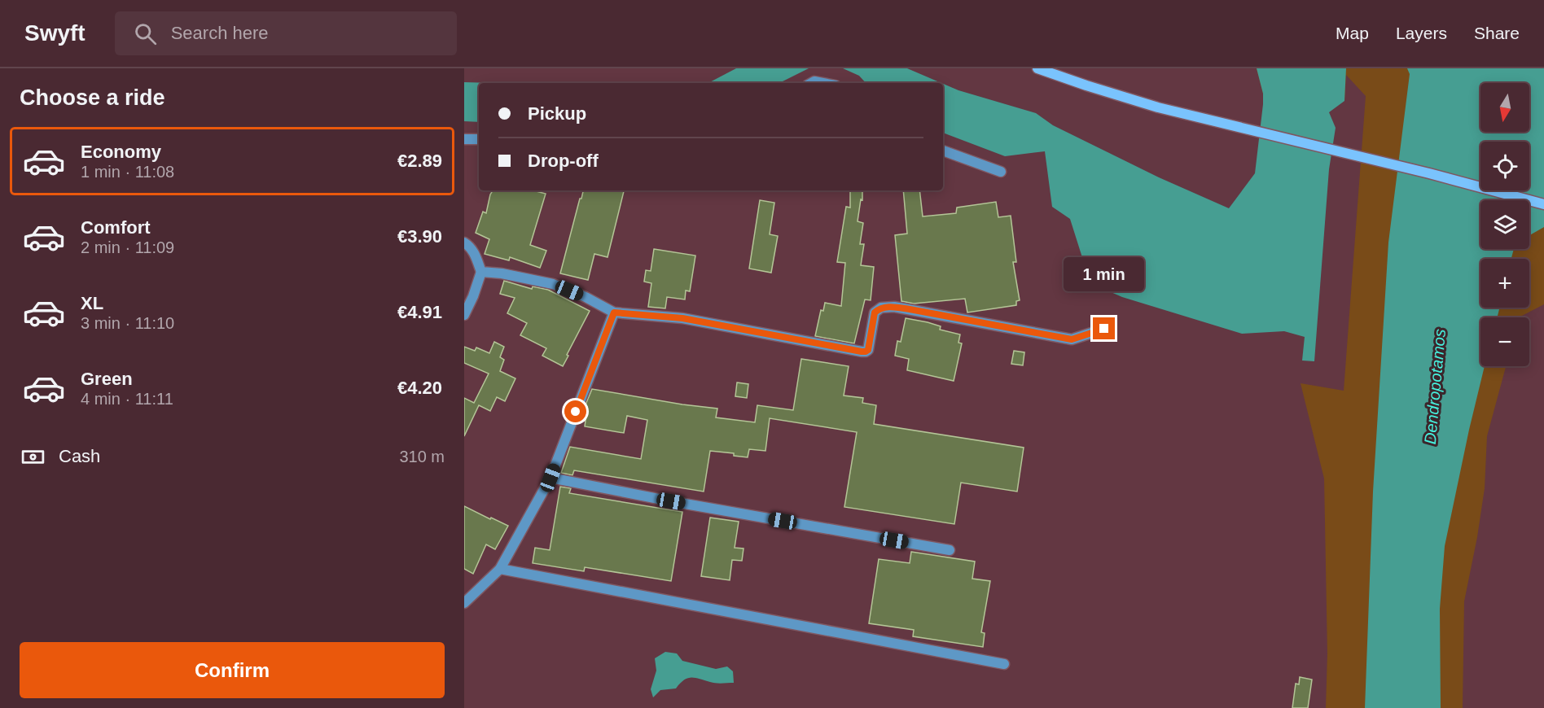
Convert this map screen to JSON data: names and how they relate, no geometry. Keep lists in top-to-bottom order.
{
  "water": ["Dendropotamos"],
  "north": "bottom",
  "page": {
    "header": "Swyft",
    "search": "Search here",
    "nav": ["Map", "Layers", "Share"],
    "heading": "Choose a ride",
    "map_buttons": ["+", "−"],
    "banner": ["Pickup", "Drop-off"],
    "list": [
      {
        "name": "Economy",
        "note": "1 min · 11:08",
        "value": "€2.89"
      },
      {
        "name": "Comfort",
        "note": "2 min · 11:09",
        "value": "€3.90"
      },
      {
        "name": "XL",
        "note": "3 min · 11:10",
        "value": "€4.91"
      },
      {
        "name": "Green",
        "note": "4 min · 11:11",
        "value": "€4.20"
      }
    ],
    "bubble": "1 min",
    "pay": ["Cash", "310 m"],
    "buttons": "Confirm"
  }
}
